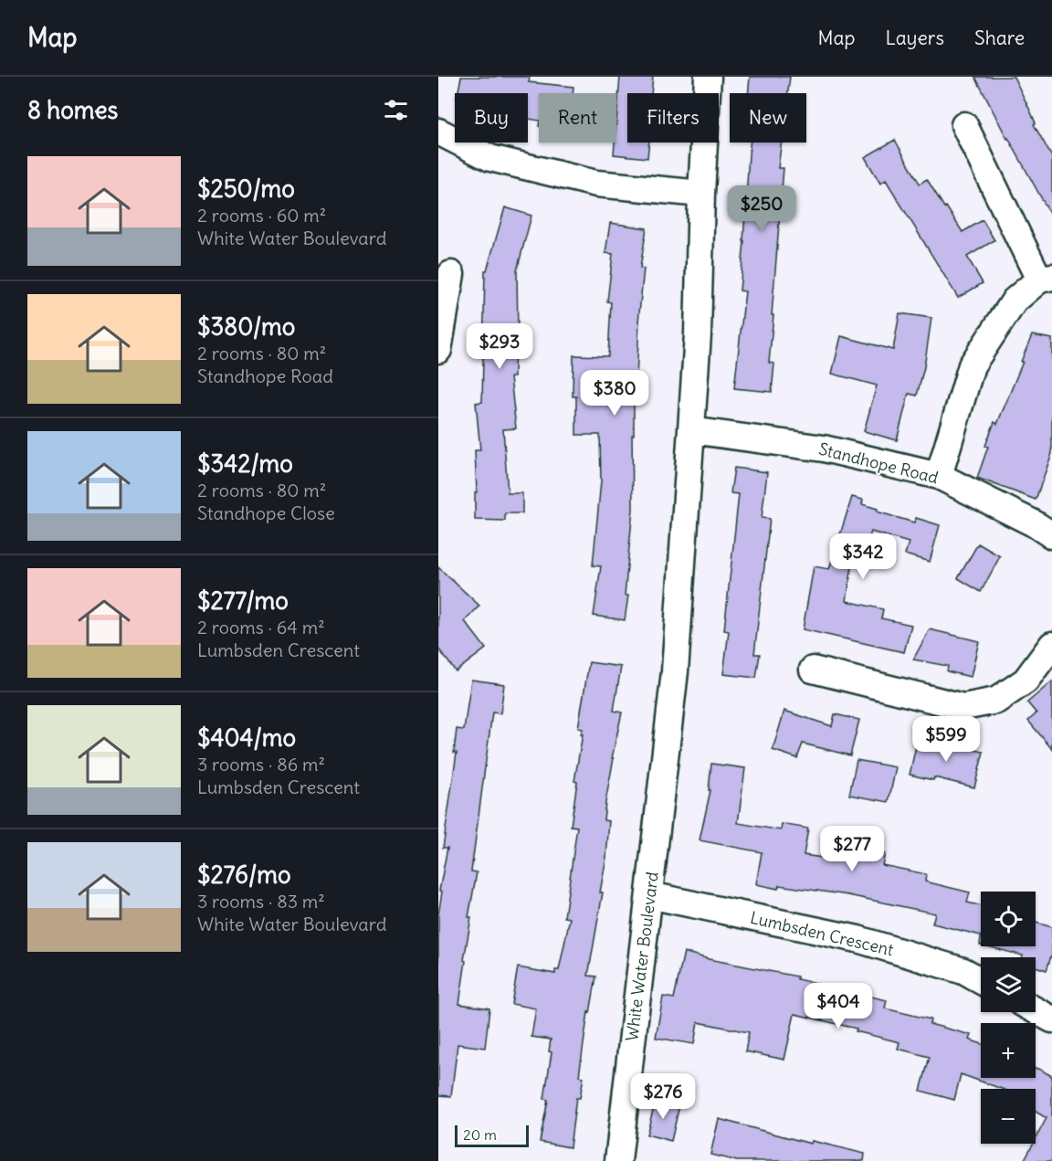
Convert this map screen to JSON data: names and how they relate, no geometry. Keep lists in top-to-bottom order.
{
  "streets": {
    "street": ["Standhope Road", "Lumbsden Crescent", "White Water Boulevard"]
  },
  "crossings": [
    ["Standhope Road", "White Water Boulevard"],
    ["Lumbsden Crescent", "White Water Boulevard"]
  ],
  "scale_bar": "20 m",
  "page": {
    "header": "Map",
    "nav": ["Map", "Layers", "Share"],
    "heading": "8 homes",
    "chip": [
      "Buy",
      "Rent",
      "Filters",
      "New"
    ],
    "list": [
      {
        "name": "$250/mo",
        "note": "2 rooms · 60 m² · White Water Boulevard"
      },
      {
        "name": "$380/mo",
        "note": "2 rooms · 80 m² · Standhope Road"
      },
      {
        "name": "$342/mo",
        "note": "2 rooms · 80 m² · Standhope Close"
      },
      {
        "name": "$277/mo",
        "note": "2 rooms · 64 m² · Lumbsden Crescent"
      },
      {
        "name": "$404/mo",
        "note": "3 rooms · 86 m² · Lumbsden Crescent"
      },
      {
        "name": "$276/mo",
        "note": "3 rooms · 83 m² · White Water Boulevard"
      }
    ],
    "price": [
      "$250",
      "$293",
      "$380",
      "$342",
      "$599",
      "$277",
      "$404",
      "$276"
    ],
    "map_buttons": ["+", "−"],
    "scale": "20 m"
  }
}
